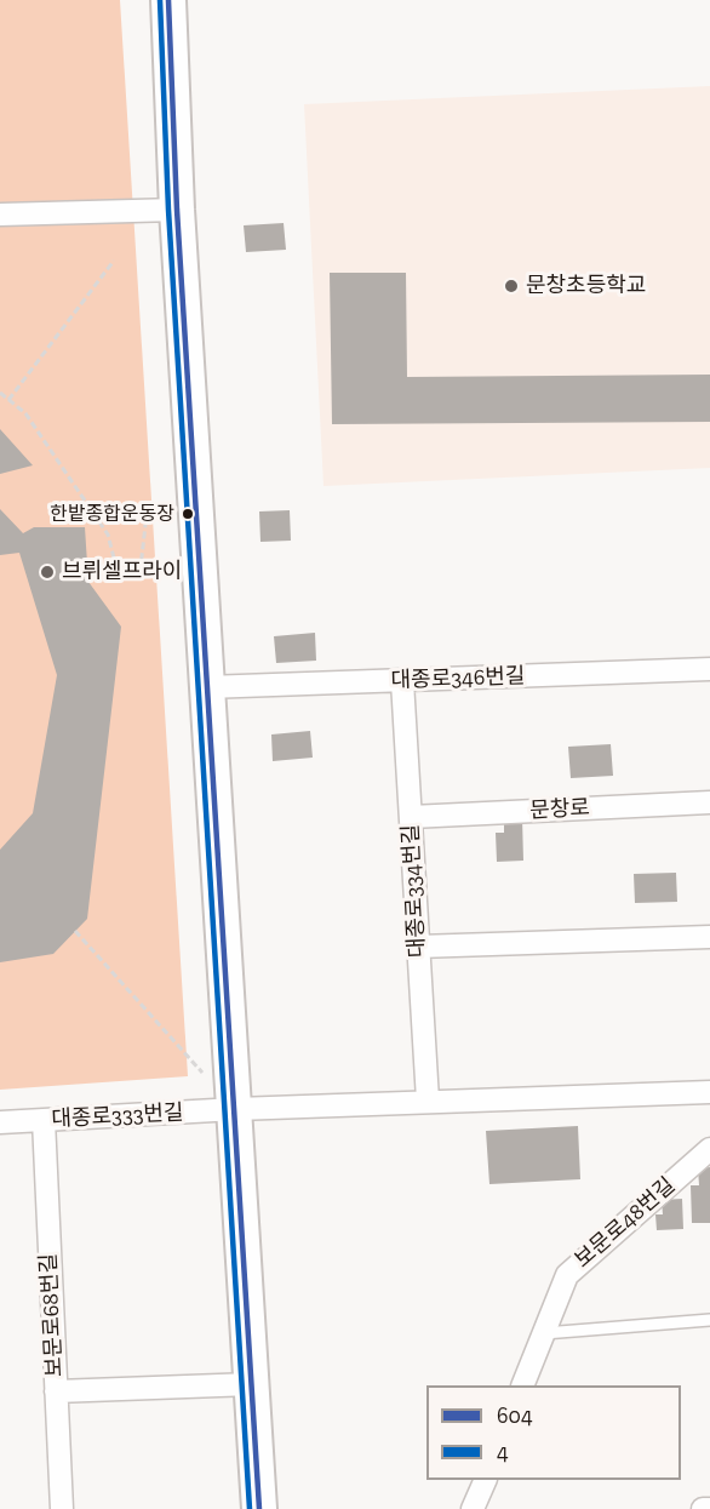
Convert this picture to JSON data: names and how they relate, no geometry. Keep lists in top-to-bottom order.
{
  "streets": {
    "street": [
      "대종로346번길",
      "문창로",
      "대종로334번길",
      "대종로333번길",
      "보문로48번길",
      "보문로68번길"
    ]
  },
  "crossings": [
    ["대종로346번길", "대종로334번길"],
    ["문창로", "대종로334번길"],
    ["대종로333번길", "보문로68번길"]
  ],
  "places": ["문창초등학교", "한밭종합운동장", "브뤼셀프라이"],
  "lines": ["transit line 604", "transit line 4"],
  "legend": ["604", "4"]
}
